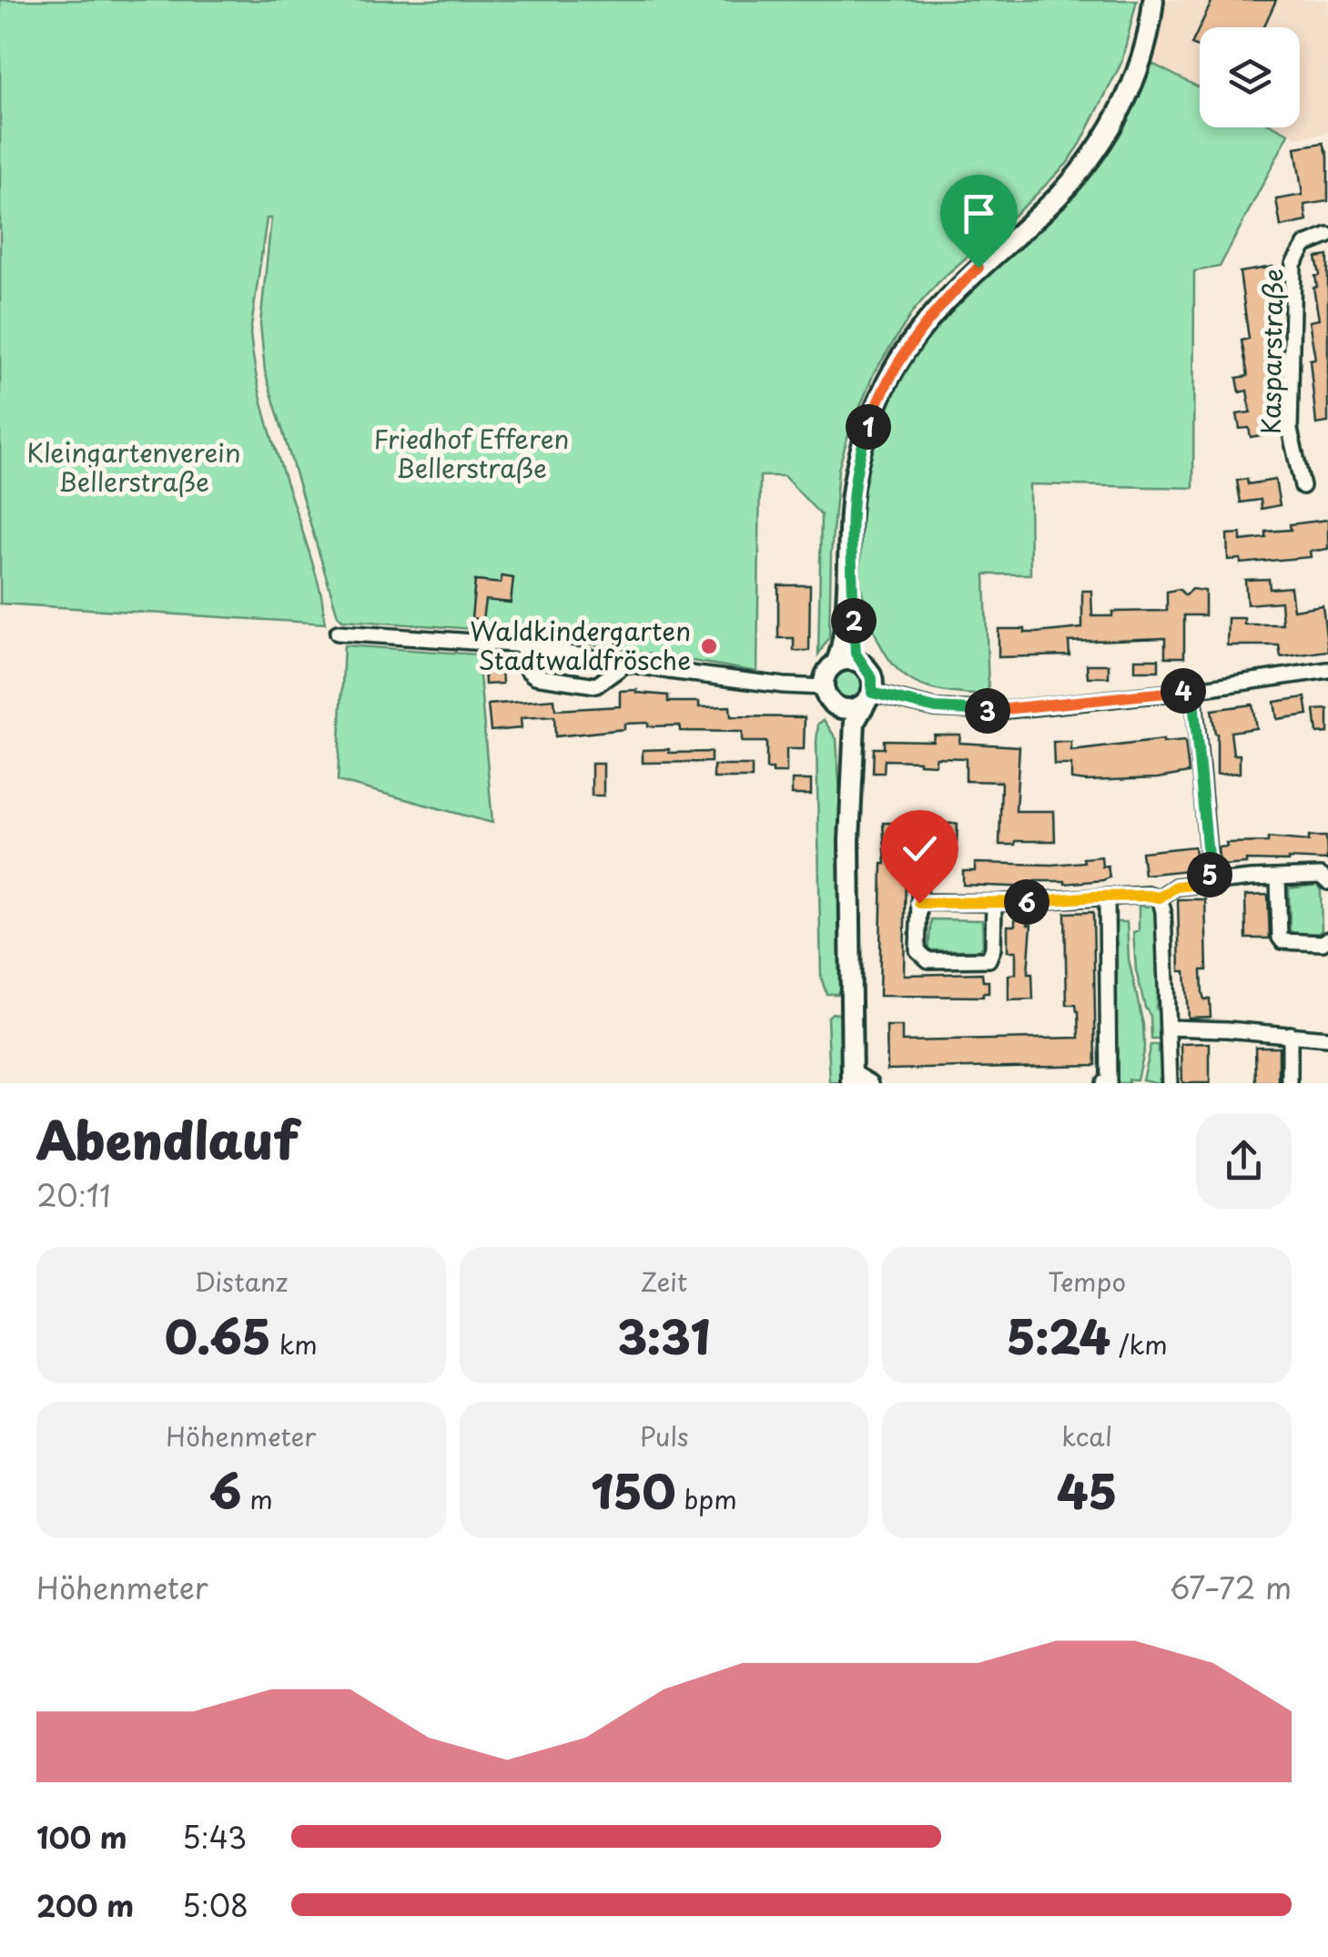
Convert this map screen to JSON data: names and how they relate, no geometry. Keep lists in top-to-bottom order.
{
  "streets": {
    "street": ["Kasparstraße"]
  },
  "parks": ["Friedhof Efferen Bellerstraße", "Kleingartenverein Bellerstraße"],
  "places": ["Waldkindergarten Stadtwaldfrösche"],
  "page": {
    "pins": [
      "1",
      "2",
      "4",
      "3",
      "5",
      "6"
    ],
    "heading": ["Abendlauf", "20:11"],
    "stats": [
      ["Distanz", "0.65 km"],
      ["Zeit", "3:31"],
      ["Tempo", "5:24 /km"],
      ["Höhenmeter", "6 m"],
      ["Puls", "150 bpm"],
      ["kcal", "45"]
    ],
    "chart": ["Höhenmeter", "67–72 m"],
    "list": [
      {
        "name": "100 m",
        "note": "5:43"
      },
      {
        "name": "200 m",
        "note": "5:08"
      }
    ]
  }
}
